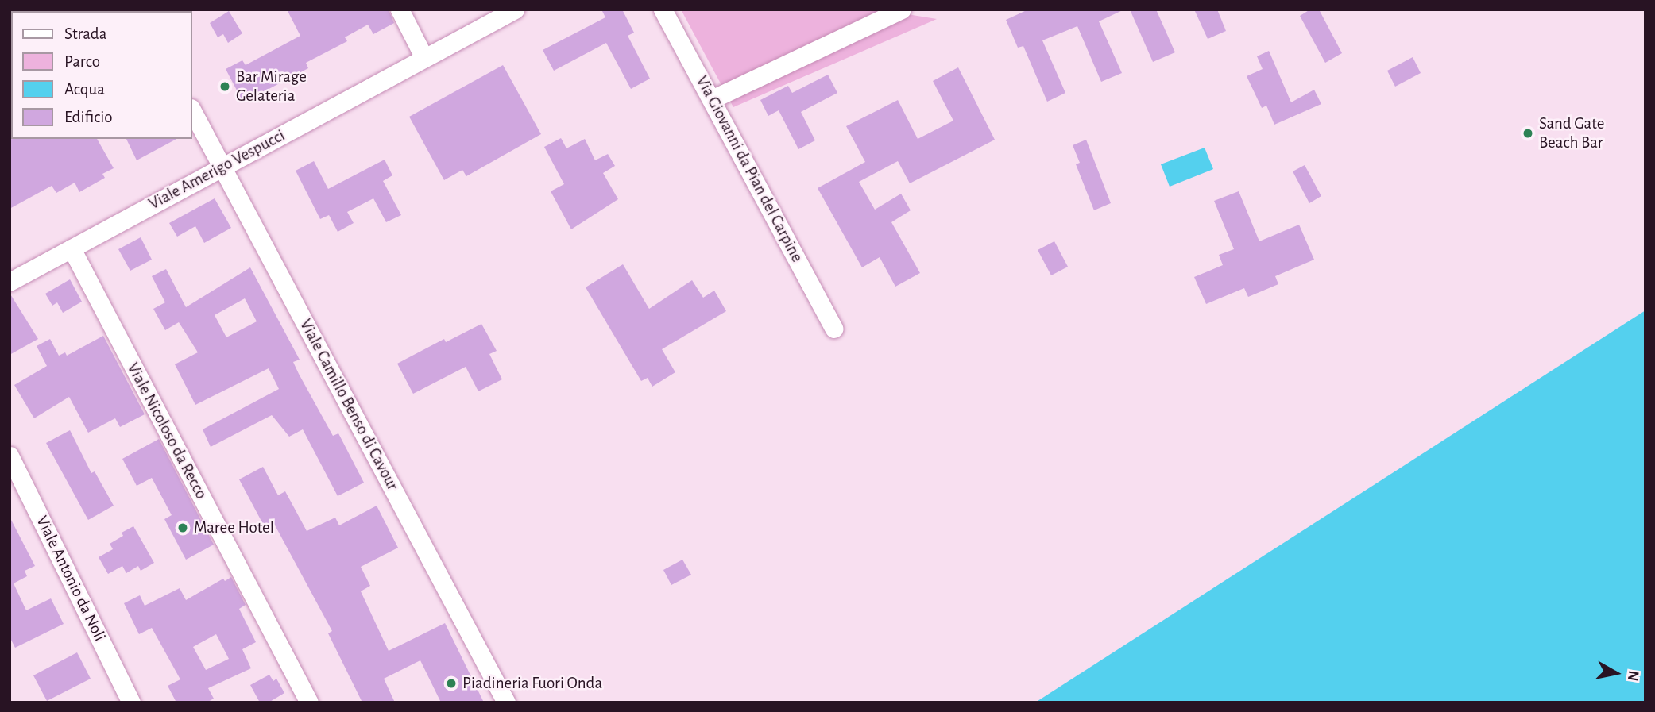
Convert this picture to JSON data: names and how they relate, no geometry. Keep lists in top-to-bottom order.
{
  "streets": {
    "street": [
      "Via Giovanni da Pian del Carpine",
      "Viale Amerigo Vespucci",
      "Viale Camillo Benso di Cavour",
      "Viale Nicoloso da Recco",
      "Viale Antonio da Noli"
    ]
  },
  "crossings": [
    ["Viale Amerigo Vespucci", "Viale Camillo Benso di Cavour"],
    ["Viale Amerigo Vespucci", "Viale Nicoloso da Recco"]
  ],
  "places": [
    "Bar Mirage Gelateria",
    "Sand Gate Beach Bar",
    "Maree Hotel",
    "Piadineria Fuori Onda"
  ],
  "legend": [
    "Strada",
    "Parco",
    "Acqua",
    "Edificio"
  ],
  "north": "right"
}
